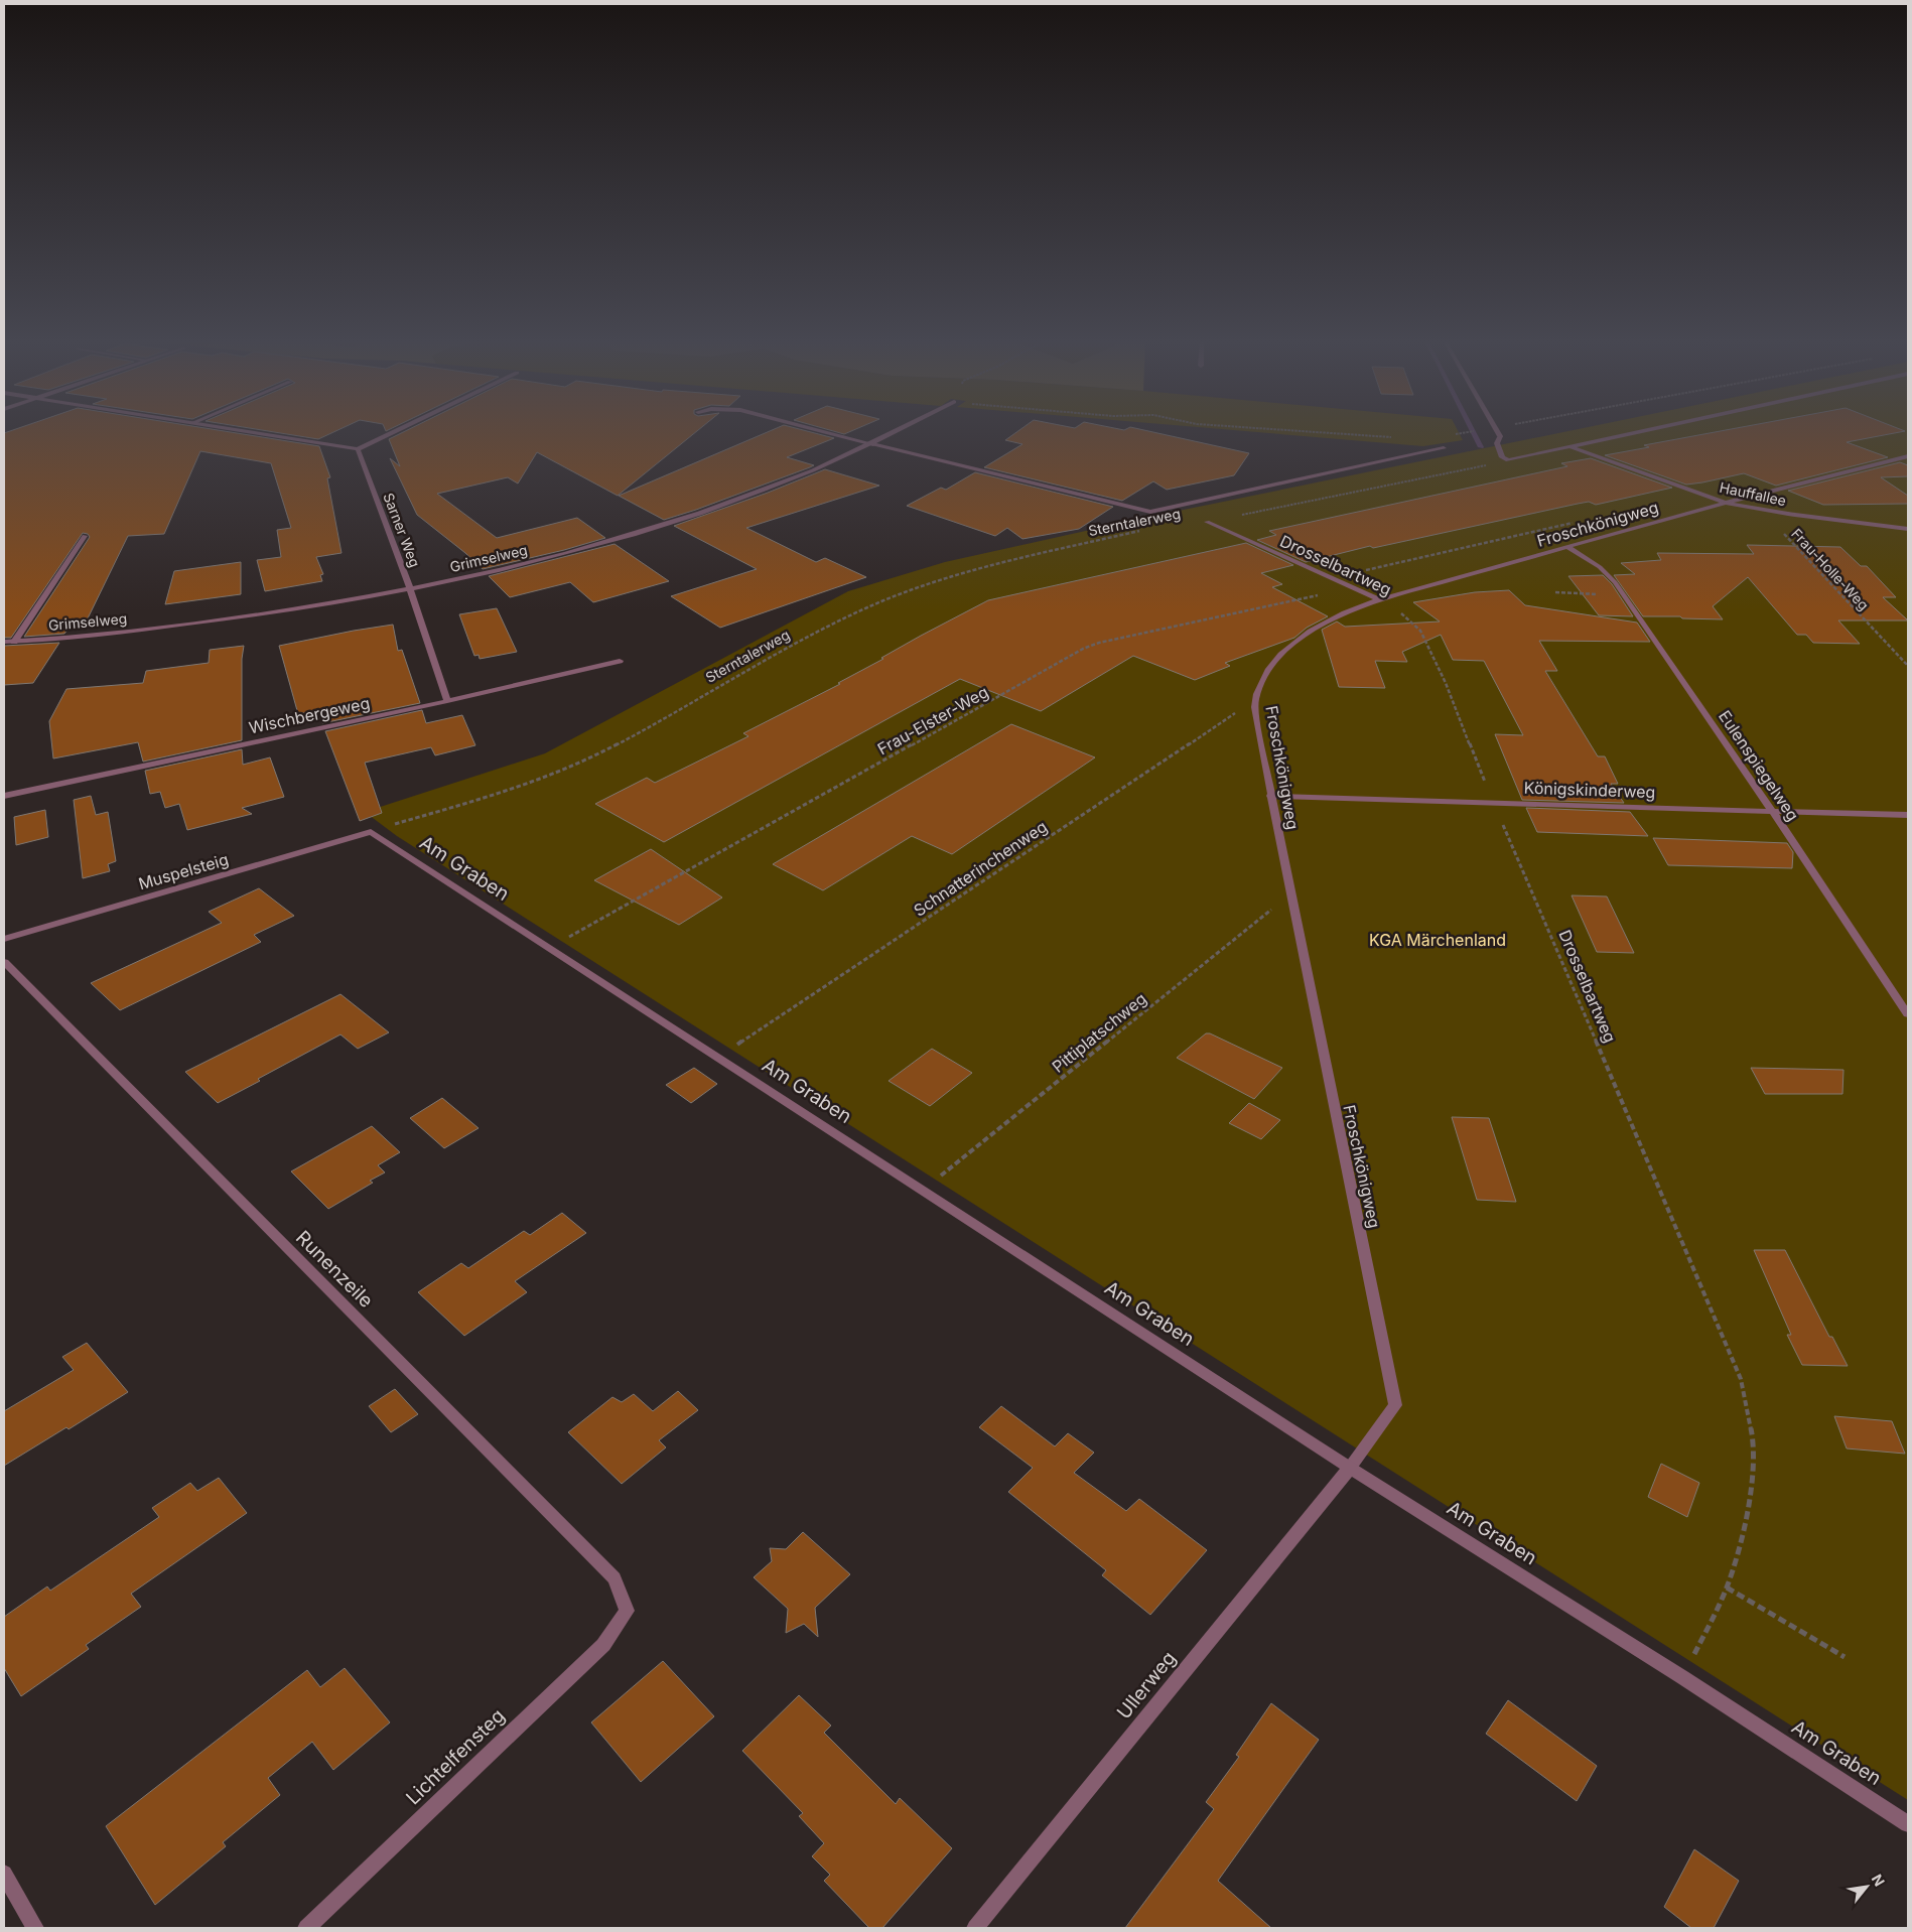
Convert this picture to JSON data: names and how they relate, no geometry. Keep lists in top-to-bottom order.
{
  "streets": {
    "street": [
      "Hauffallee",
      "Froschkönigweg",
      "Sarner Weg",
      "Grimselweg",
      "Drosselbartweg",
      "Wischbergeweg",
      "Eulenspiegelweg",
      "Königskinderweg",
      "Am Graben",
      "Muspelsteig",
      "Runenzeile",
      "Ullerweg",
      "Lichtelfensteg"
    ],
    "path": [
      "Sterntalerweg",
      "Frau-Holle-Weg",
      "Frau-Elster-Weg",
      "Schnatterinchenweg",
      "Pittiplatschweg"
    ]
  },
  "crossings": [
    ["Hauffallee", "Froschkönigweg"],
    ["Froschkönigweg", "Drosselbartweg"],
    ["Froschkönigweg", "Eulenspiegelweg"],
    ["Froschkönigweg", "Königskinderweg"],
    ["Froschkönigweg", "Am Graben"],
    ["Froschkönigweg", "Schnatterinchenweg"],
    ["Froschkönigweg", "Pittiplatschweg"],
    ["Froschkönigweg", "Ullerweg"],
    ["Sarner Weg", "Grimselweg"],
    ["Sarner Weg", "Wischbergeweg"],
    ["Drosselbartweg", "Frau-Elster-Weg"],
    ["Drosselbartweg", "Königskinderweg"],
    ["Drosselbartweg", "Am Graben"],
    ["Frau-Elster-Weg", "Am Graben"],
    ["Eulenspiegelweg", "Königskinderweg"],
    ["Am Graben", "Schnatterinchenweg"],
    ["Am Graben", "Muspelsteig"],
    ["Am Graben", "Pittiplatschweg"],
    ["Am Graben", "Ullerweg"],
    ["Runenzeile", "Lichtelfensteg"]
  ],
  "parks": ["KGA Märchenland"],
  "north": "top right"
}
